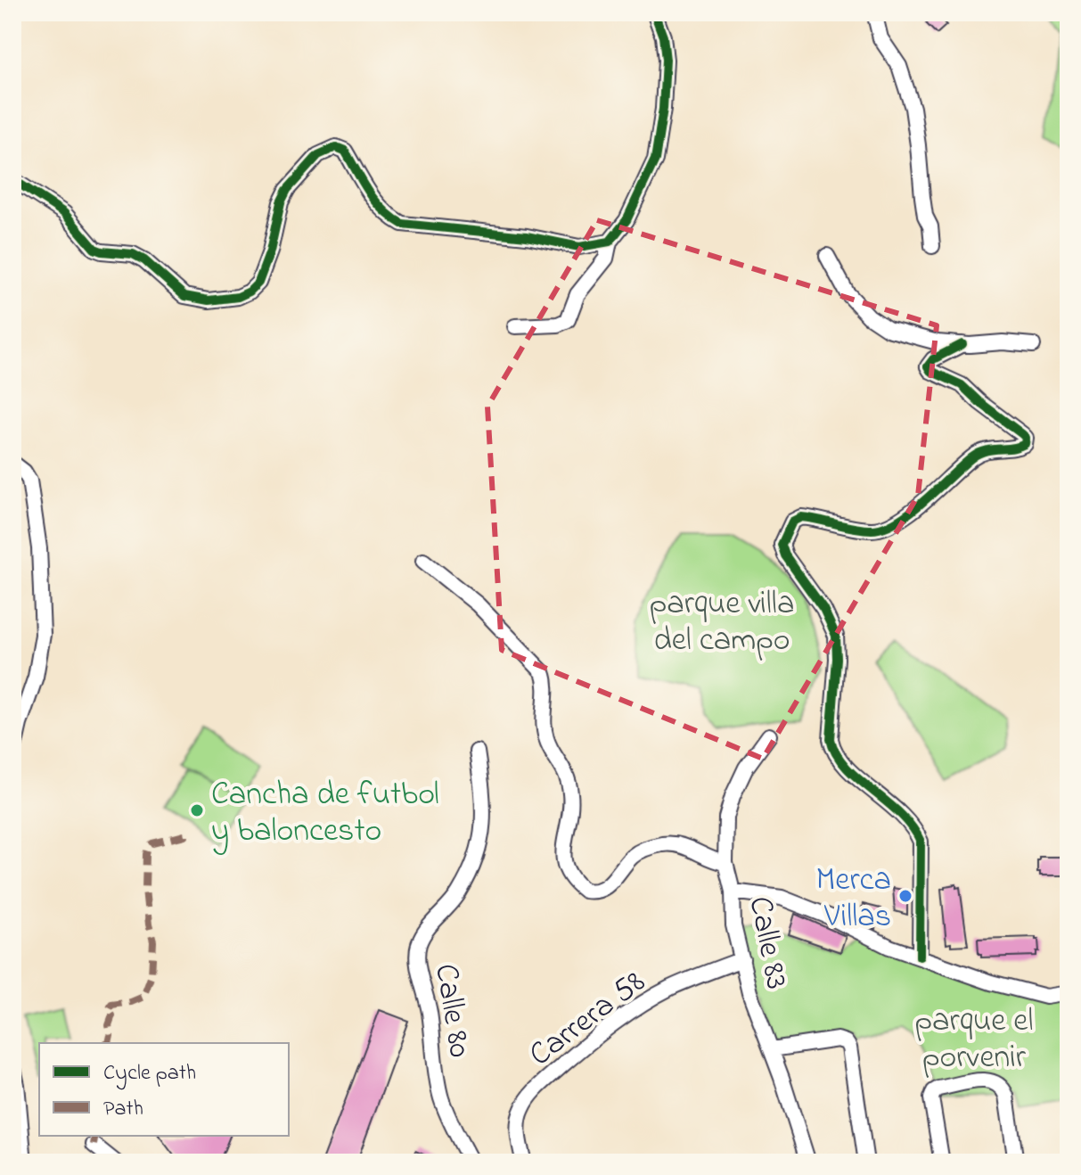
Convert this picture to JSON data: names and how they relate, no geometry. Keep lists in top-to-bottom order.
{
  "streets": {
    "street": ["Calle 83", "Calle 80", "Carrera 58"]
  },
  "crossings": [
    ["Calle 83", "Carrera 58"]
  ],
  "parks": ["parque villa del campo", "parque el porvenir"],
  "places": ["Cancha de futbol y baloncesto", "Merca Villas"],
  "legend": ["Cycle path", "Path"]
}
